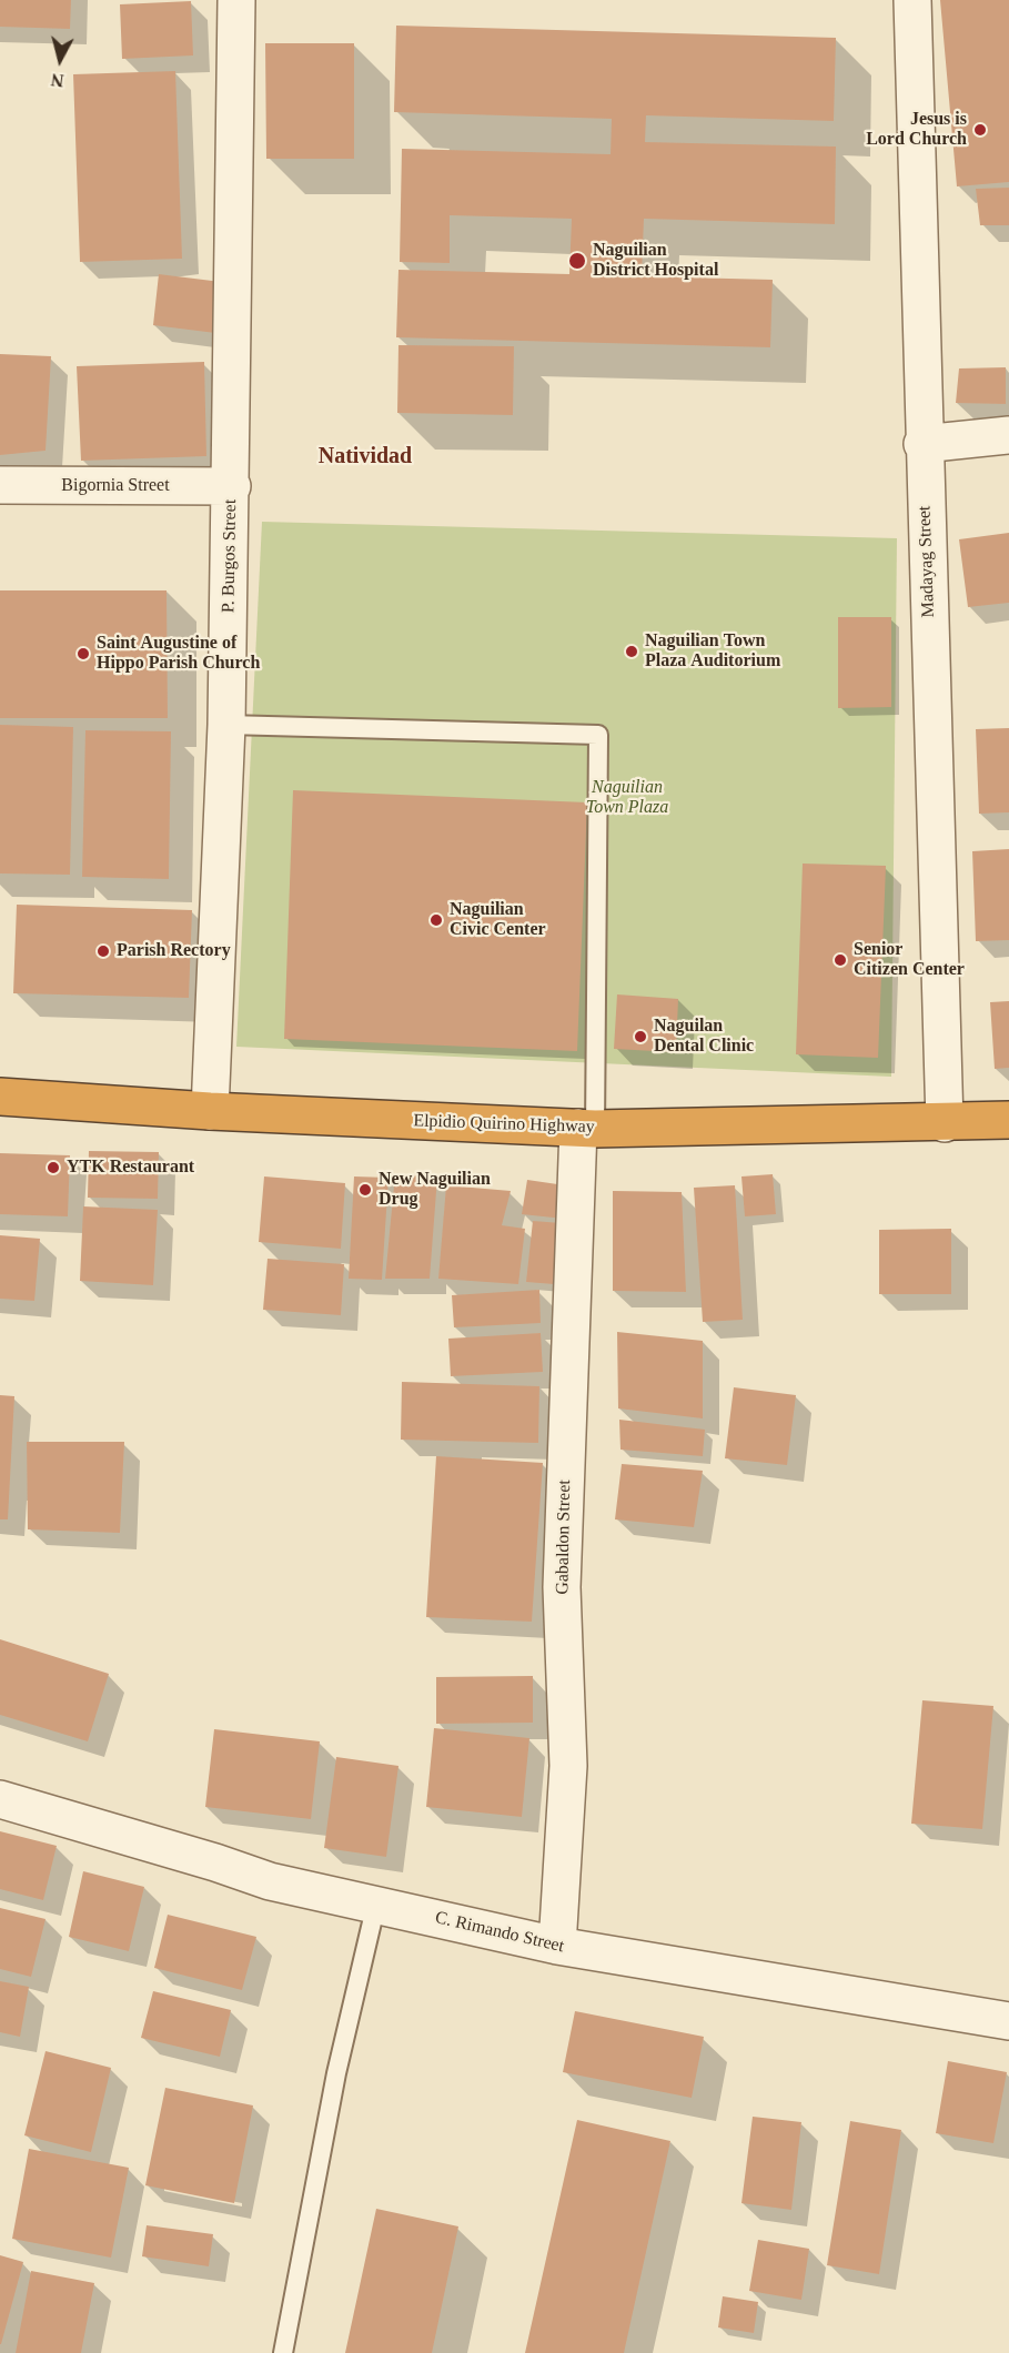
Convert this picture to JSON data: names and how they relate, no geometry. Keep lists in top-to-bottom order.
{
  "streets": {
    "highway": ["Elpidio Quirino Highway"],
    "street": [
      "Bigornia Street",
      "P. Burgos Street",
      "Madayag Street",
      "Gabaldon Street",
      "C. Rimando Street"
    ]
  },
  "crossings": [
    ["Bigornia Street", "P. Burgos Street"],
    ["P. Burgos Street", "Elpidio Quirino Highway"],
    ["Madayag Street", "Elpidio Quirino Highway"],
    ["Elpidio Quirino Highway", "Gabaldon Street"],
    ["Gabaldon Street", "C. Rimando Street"]
  ],
  "districts": ["Natividad"],
  "parks": ["Naguilian Town Plaza"],
  "places": [
    "Jesus is Lord Church",
    "Naguilian District Hospital",
    "Naguilian Town Plaza Auditorium",
    "Saint Augustine of Hippo Parish Church",
    "Naguilian Civic Center",
    "Parish Rectory",
    "Senior Citizen Center",
    "Naguilan Dental Clinic",
    "YTK Restaurant",
    "New Naguilian Drug"
  ],
  "north": "bottom"
}
